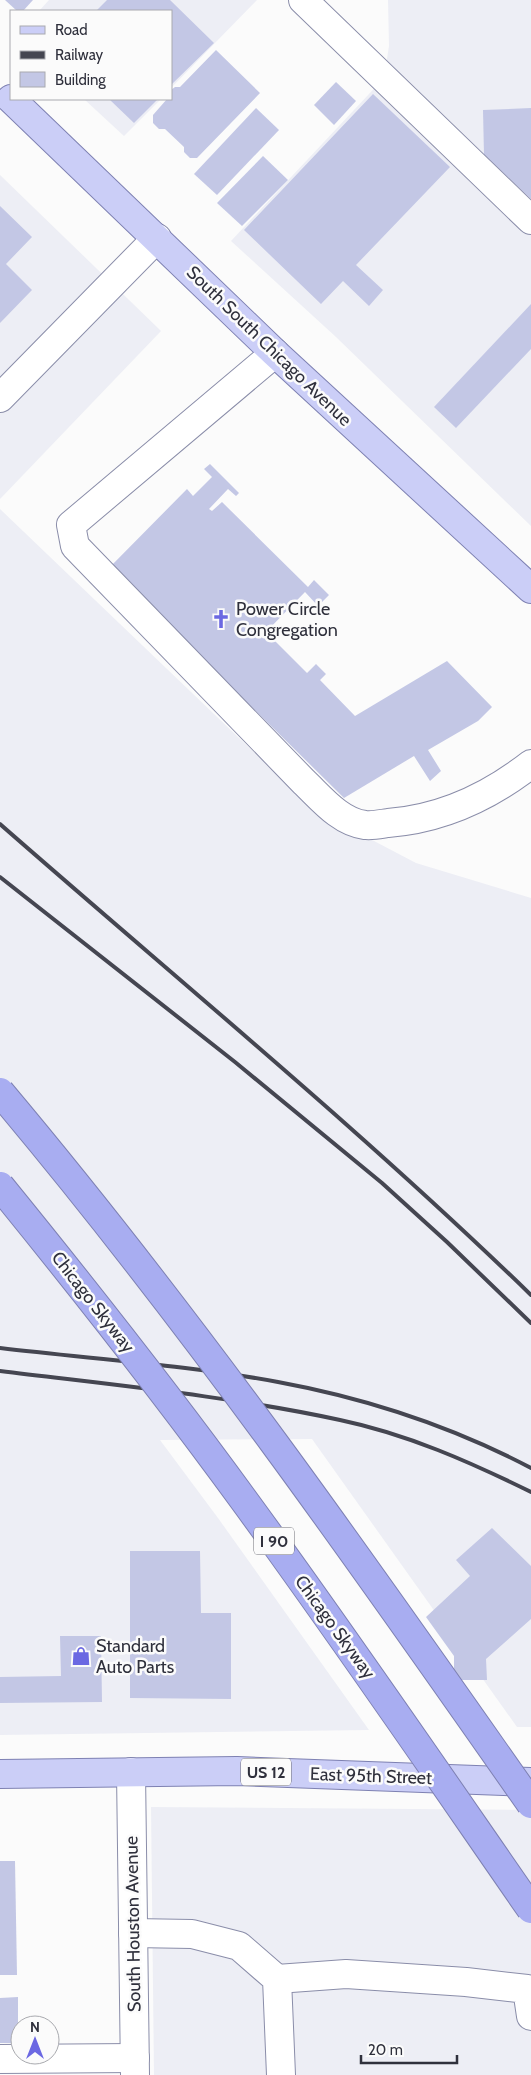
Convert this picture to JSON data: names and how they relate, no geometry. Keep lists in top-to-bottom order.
{
  "streets": {
    "highway": ["Chicago Skyway", "I 90"],
    "main road": ["South South Chicago Avenue", "US 12", "East 95th Street"],
    "street": ["South Houston Avenue"]
  },
  "crossings": [
    ["East 95th Street", "South Houston Avenue"]
  ],
  "places": {
    "church": ["Power Circle Congregation"],
    "shop": ["Standard Auto Parts"]
  },
  "legend": ["Road", "Railway", "Building"],
  "scale_bar": "20 m",
  "north": "top"
}
